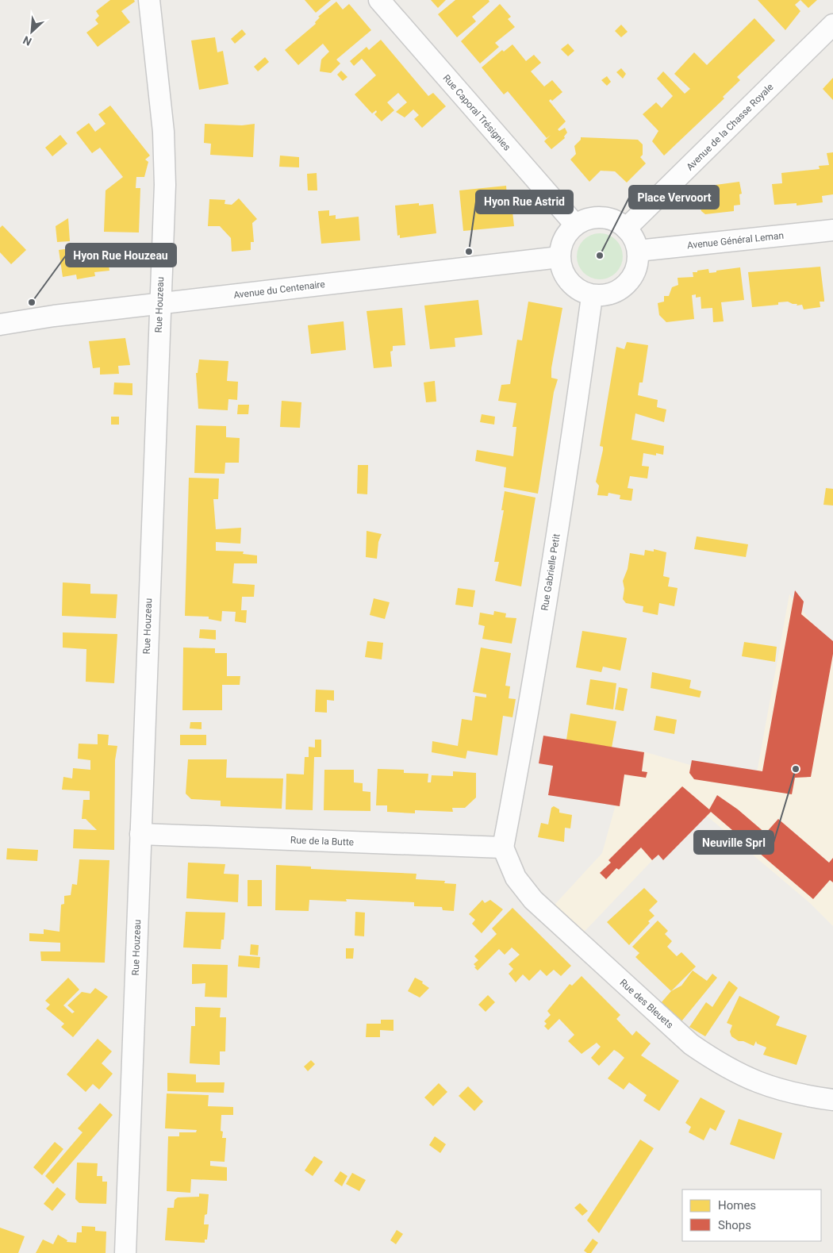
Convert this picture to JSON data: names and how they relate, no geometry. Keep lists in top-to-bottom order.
{
  "streets": {
    "street": [
      "Rue Caporal Trésignies",
      "Avenue de la Chasse Royale",
      "Avenue Général Leman",
      "Avenue du Centenaire",
      "Rue Houzeau",
      "Rue Gabrielle Petit",
      "Rue de la Butte",
      "Rue des Bleuets"
    ]
  },
  "crossings": [
    ["Rue Caporal Trésignies", "Avenue de la Chasse Royale"],
    ["Rue Caporal Trésignies", "Avenue Général Leman"],
    ["Rue Caporal Trésignies", "Avenue du Centenaire"],
    ["Rue Caporal Trésignies", "Rue Gabrielle Petit"],
    ["Avenue de la Chasse Royale", "Avenue Général Leman"],
    ["Avenue de la Chasse Royale", "Avenue du Centenaire"],
    ["Avenue de la Chasse Royale", "Rue Gabrielle Petit"],
    ["Avenue Général Leman", "Avenue du Centenaire"],
    ["Avenue Général Leman", "Rue Gabrielle Petit"],
    ["Avenue du Centenaire", "Rue Houzeau"],
    ["Avenue du Centenaire", "Rue Gabrielle Petit"],
    ["Rue Houzeau", "Rue de la Butte"],
    ["Rue Gabrielle Petit", "Rue de la Butte"],
    ["Rue Gabrielle Petit", "Rue des Bleuets"],
    ["Rue de la Butte", "Rue des Bleuets"]
  ],
  "places": [
    "Hyon Rue Astrid",
    "Place Vervoort",
    "Hyon Rue Houzeau",
    "Neuville Sprl"
  ],
  "legend": ["Homes", "Shops"],
  "north": "bottom left"
}
